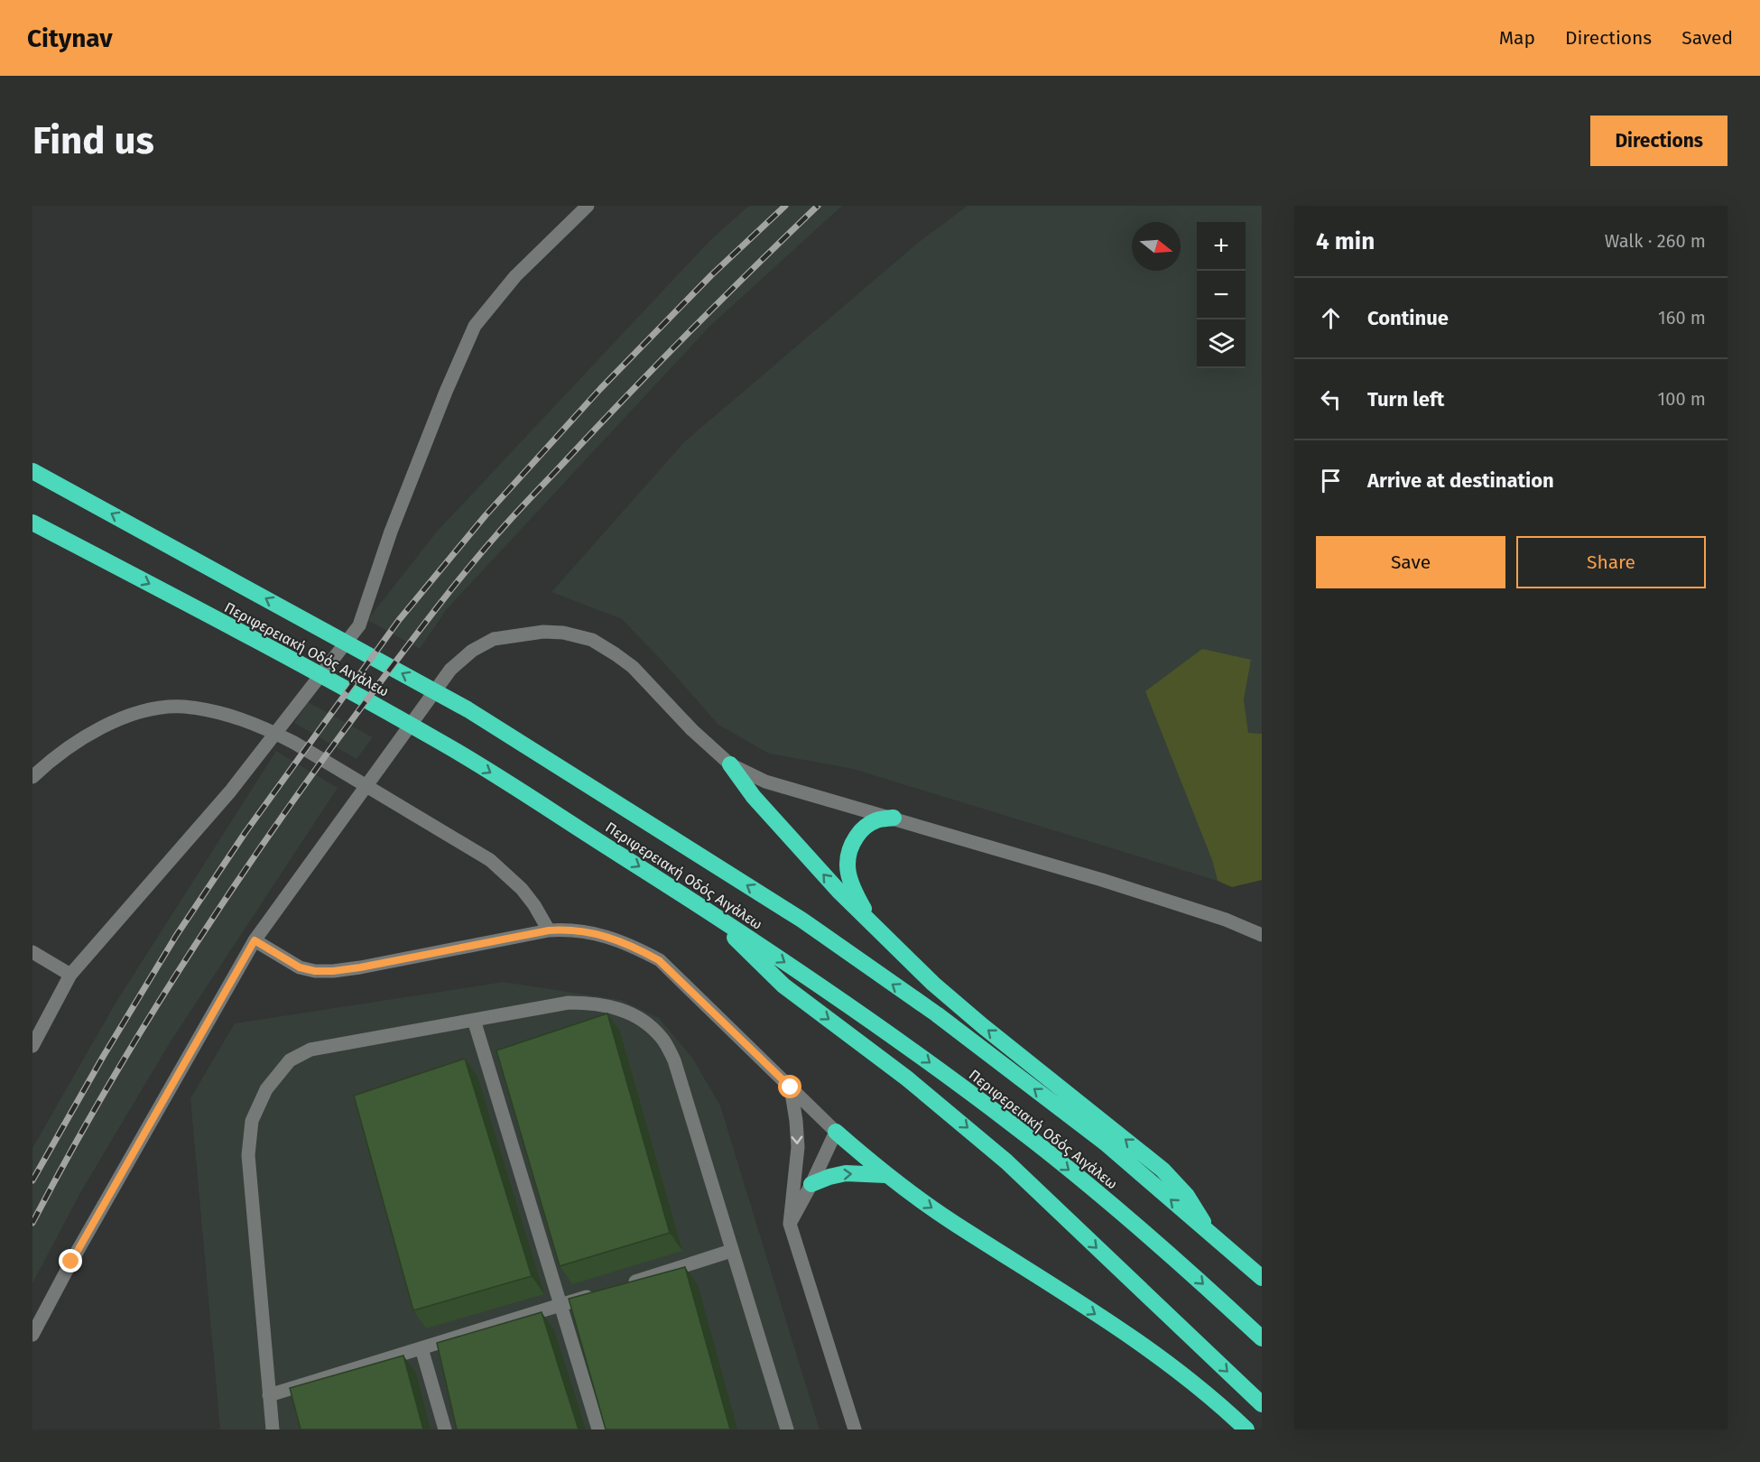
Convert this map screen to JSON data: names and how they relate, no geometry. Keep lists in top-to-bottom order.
{
  "streets": {
    "highway": ["Περιφερειακή Οδός Αιγάλεω"]
  },
  "north": "right",
  "page": {
    "header": "Citynav",
    "nav": ["Map", "Directions", "Saved"],
    "buttons": [
      "Directions",
      ["Save", "Share"]
    ],
    "title": "Find us",
    "heading": ["4 min", "Walk · 260 m"],
    "map_buttons": ["+", "−"],
    "list": [
      ["Continue", "160 m"],
      ["Turn left", "100 m"],
      "Arrive at destination"
    ]
  }
}
